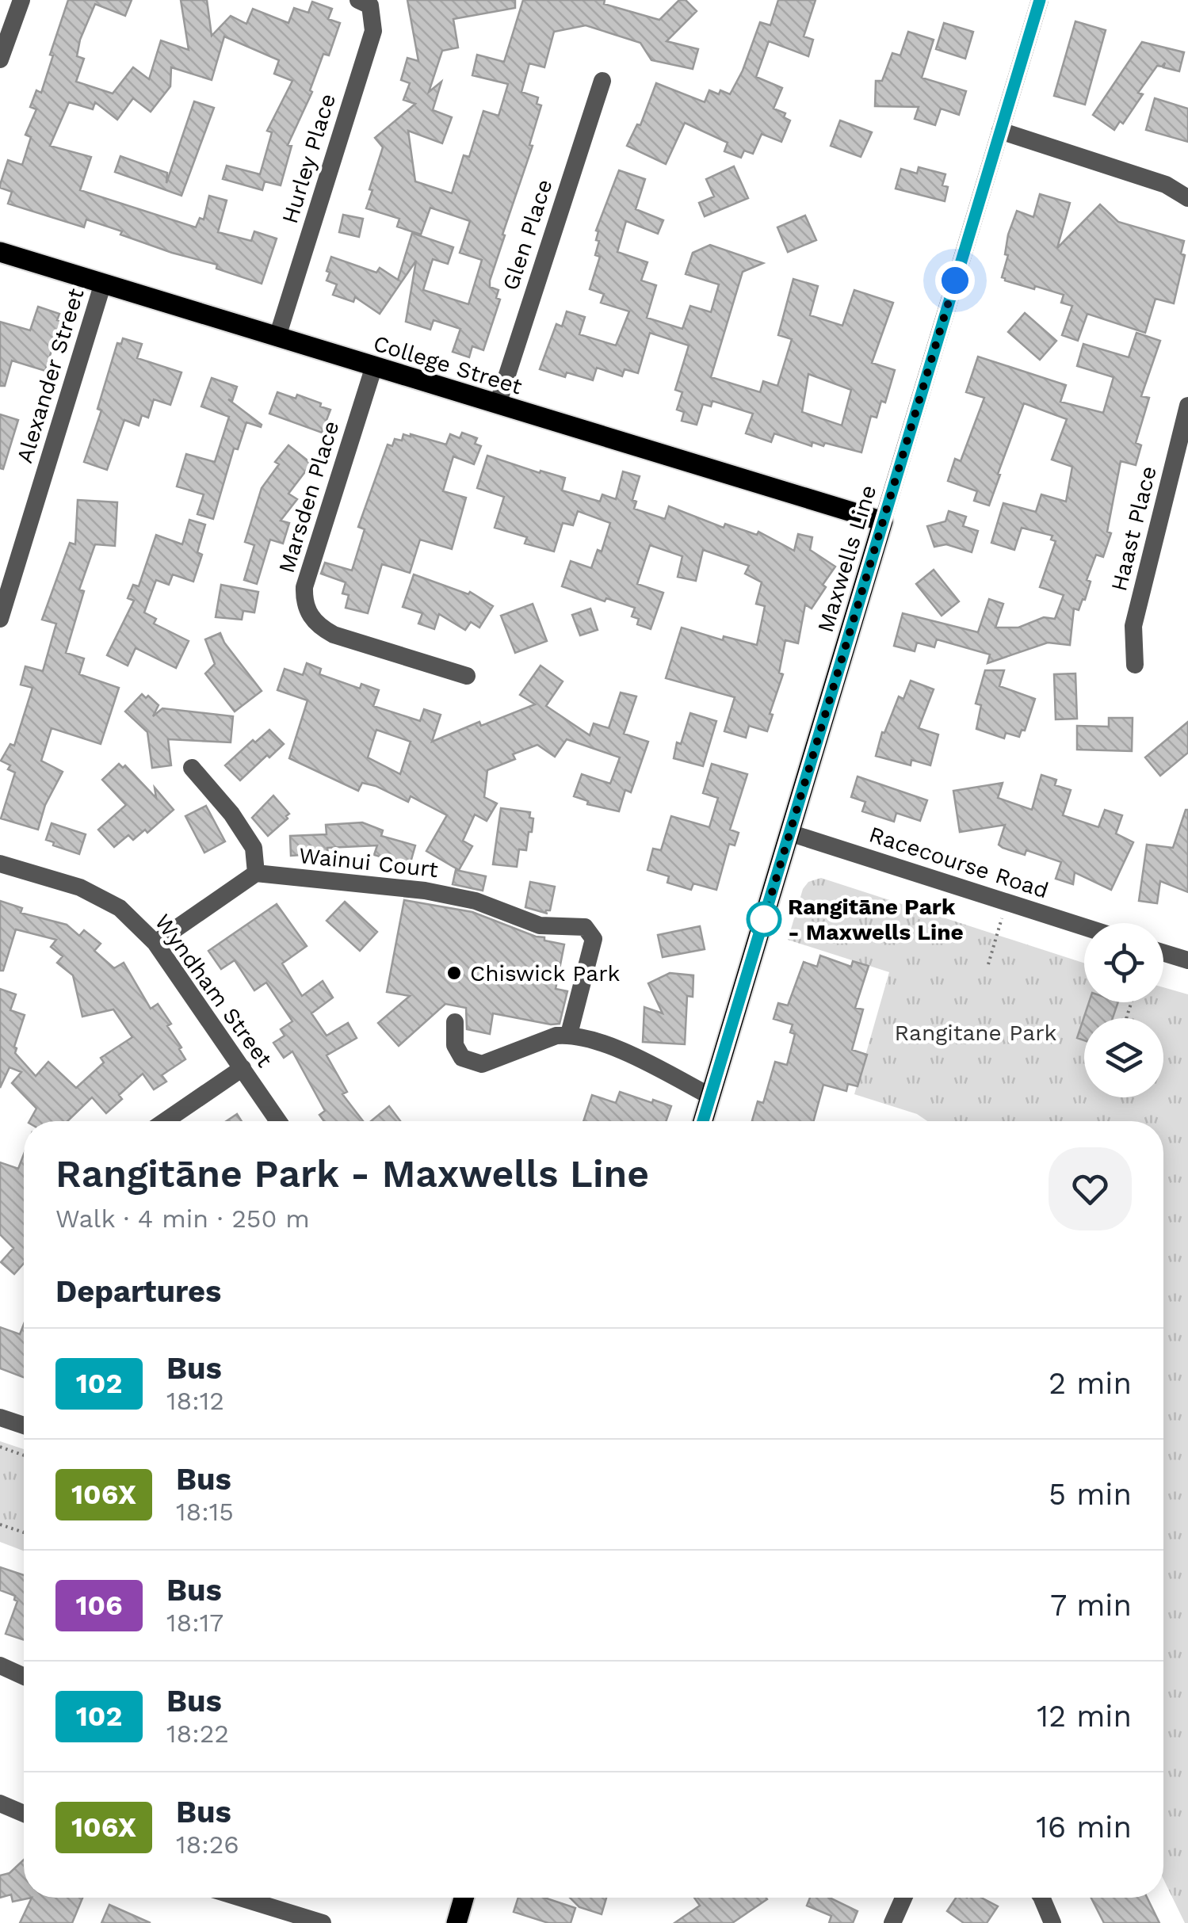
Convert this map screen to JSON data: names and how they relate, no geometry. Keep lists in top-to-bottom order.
{
  "streets": {
    "main road": ["College Street", "Maxwells Line"],
    "street": [
      "Hurley Place",
      "Glen Place",
      "Alexander Street",
      "Marsden Place",
      "Haast Place",
      "Wainui Court",
      "Racecourse Road",
      "Wyndham Street"
    ]
  },
  "crossings": [
    ["Hurley Place", "College Street"],
    ["Glen Place", "College Street"],
    ["College Street", "Alexander Street"],
    ["College Street", "Marsden Place"],
    ["College Street", "Maxwells Line"],
    ["Maxwells Line", "Racecourse Road"]
  ],
  "parks": ["Rangitane Park"],
  "places": ["Rangitāne Park - Maxwells Line", "Chiswick Park"],
  "lines": ["bus line 102"],
  "page": {
    "heading": [
      ["Rangitāne Park - Maxwells Line", "Walk · 4 min · 250 m"],
      "Departures"
    ],
    "list": [
      {
        "mark": "102",
        "name": "Bus",
        "note": "18:12",
        "value": "2 min"
      },
      {
        "mark": "106X",
        "name": "Bus",
        "note": "18:15",
        "value": "5 min"
      },
      {
        "mark": "106",
        "name": "Bus",
        "note": "18:17",
        "value": "7 min"
      },
      {
        "mark": "102",
        "name": "Bus",
        "note": "18:22",
        "value": "12 min"
      },
      {
        "mark": "106X",
        "name": "Bus",
        "note": "18:26",
        "value": "16 min"
      }
    ]
  }
}
